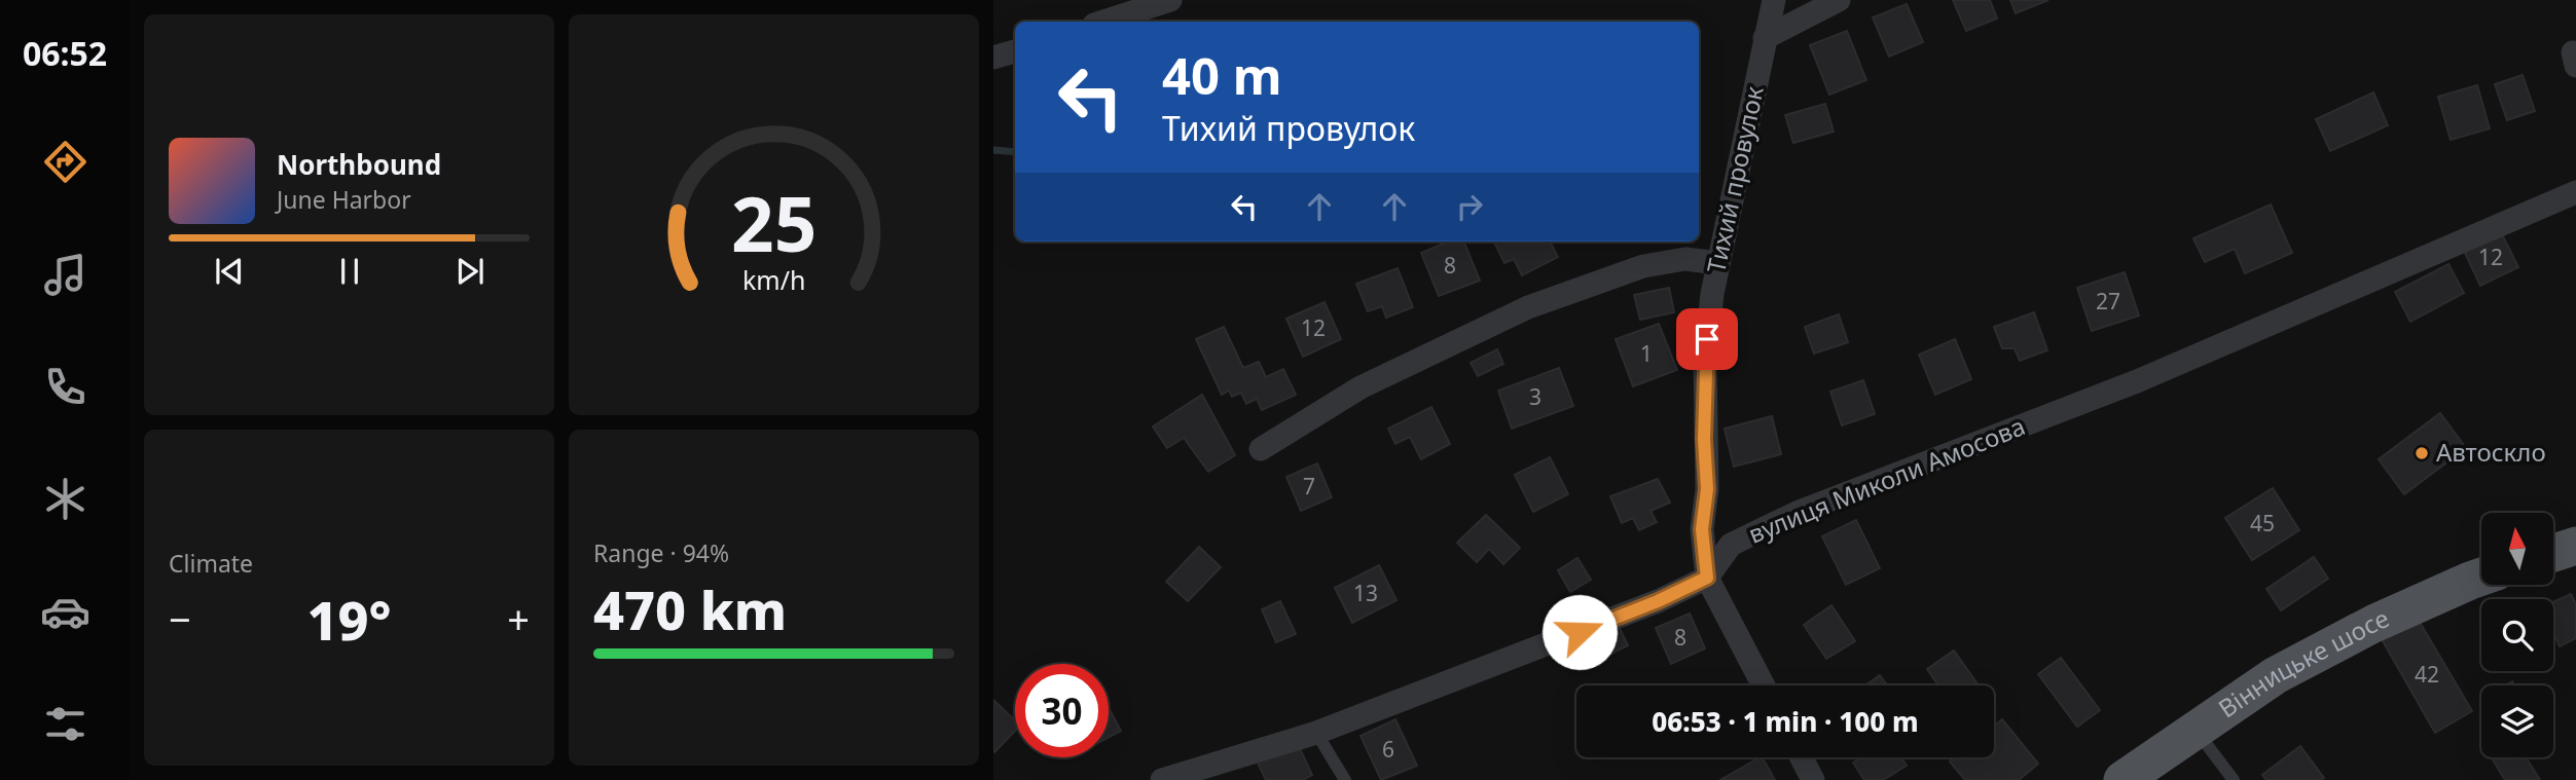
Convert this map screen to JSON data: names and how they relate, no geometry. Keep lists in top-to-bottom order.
{
  "streets": {
    "main road": ["Вінницьке шосе"],
    "street": ["Тихий провулок", "вулиця Миколи Амосова"]
  },
  "crossings": [
    ["Тихий провулок", "вулиця Миколи Амосова"]
  ],
  "places": ["Автоскло"],
  "house_numbers": [
    "12",
    "8",
    "27",
    "12",
    "1",
    "3",
    "7",
    "45",
    "13",
    "8",
    "42",
    "6"
  ],
  "north": "top",
  "page": {
    "tabs": "06:52",
    "turn": ["40 m", "Тихий провулок"],
    "song": ["Northbound", "June Harbor"],
    "tile": [
      "Climate",
      ["Range · 94%", "470 km"]
    ],
    "heat": ["−", "19°", "+"],
    "limit": "30",
    "trip": "06:53 · 1 min · 100 m",
    "gauge": ["25", "km/h"]
  }
}
